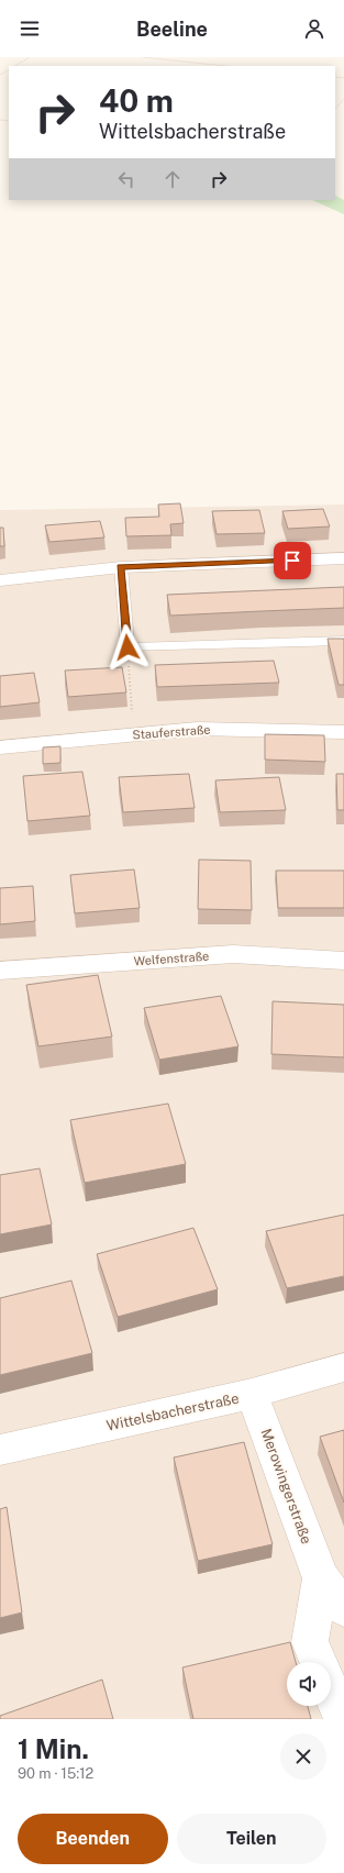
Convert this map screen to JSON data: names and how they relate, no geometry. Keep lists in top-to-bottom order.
{
  "streets": {
    "street": [
      "Stauferstraße",
      "Welfenstraße",
      "Wittelsbacherstraße",
      "Merowingerstraße"
    ]
  },
  "crossings": [
    ["Wittelsbacherstraße", "Merowingerstraße"]
  ],
  "page": {
    "header": "Beeline",
    "turn": ["40 m", "Wittelsbacherstraße"],
    "heading": ["1 Min.", "90 m · 15:12"],
    "buttons": ["Beenden", "Teilen"]
  }
}
